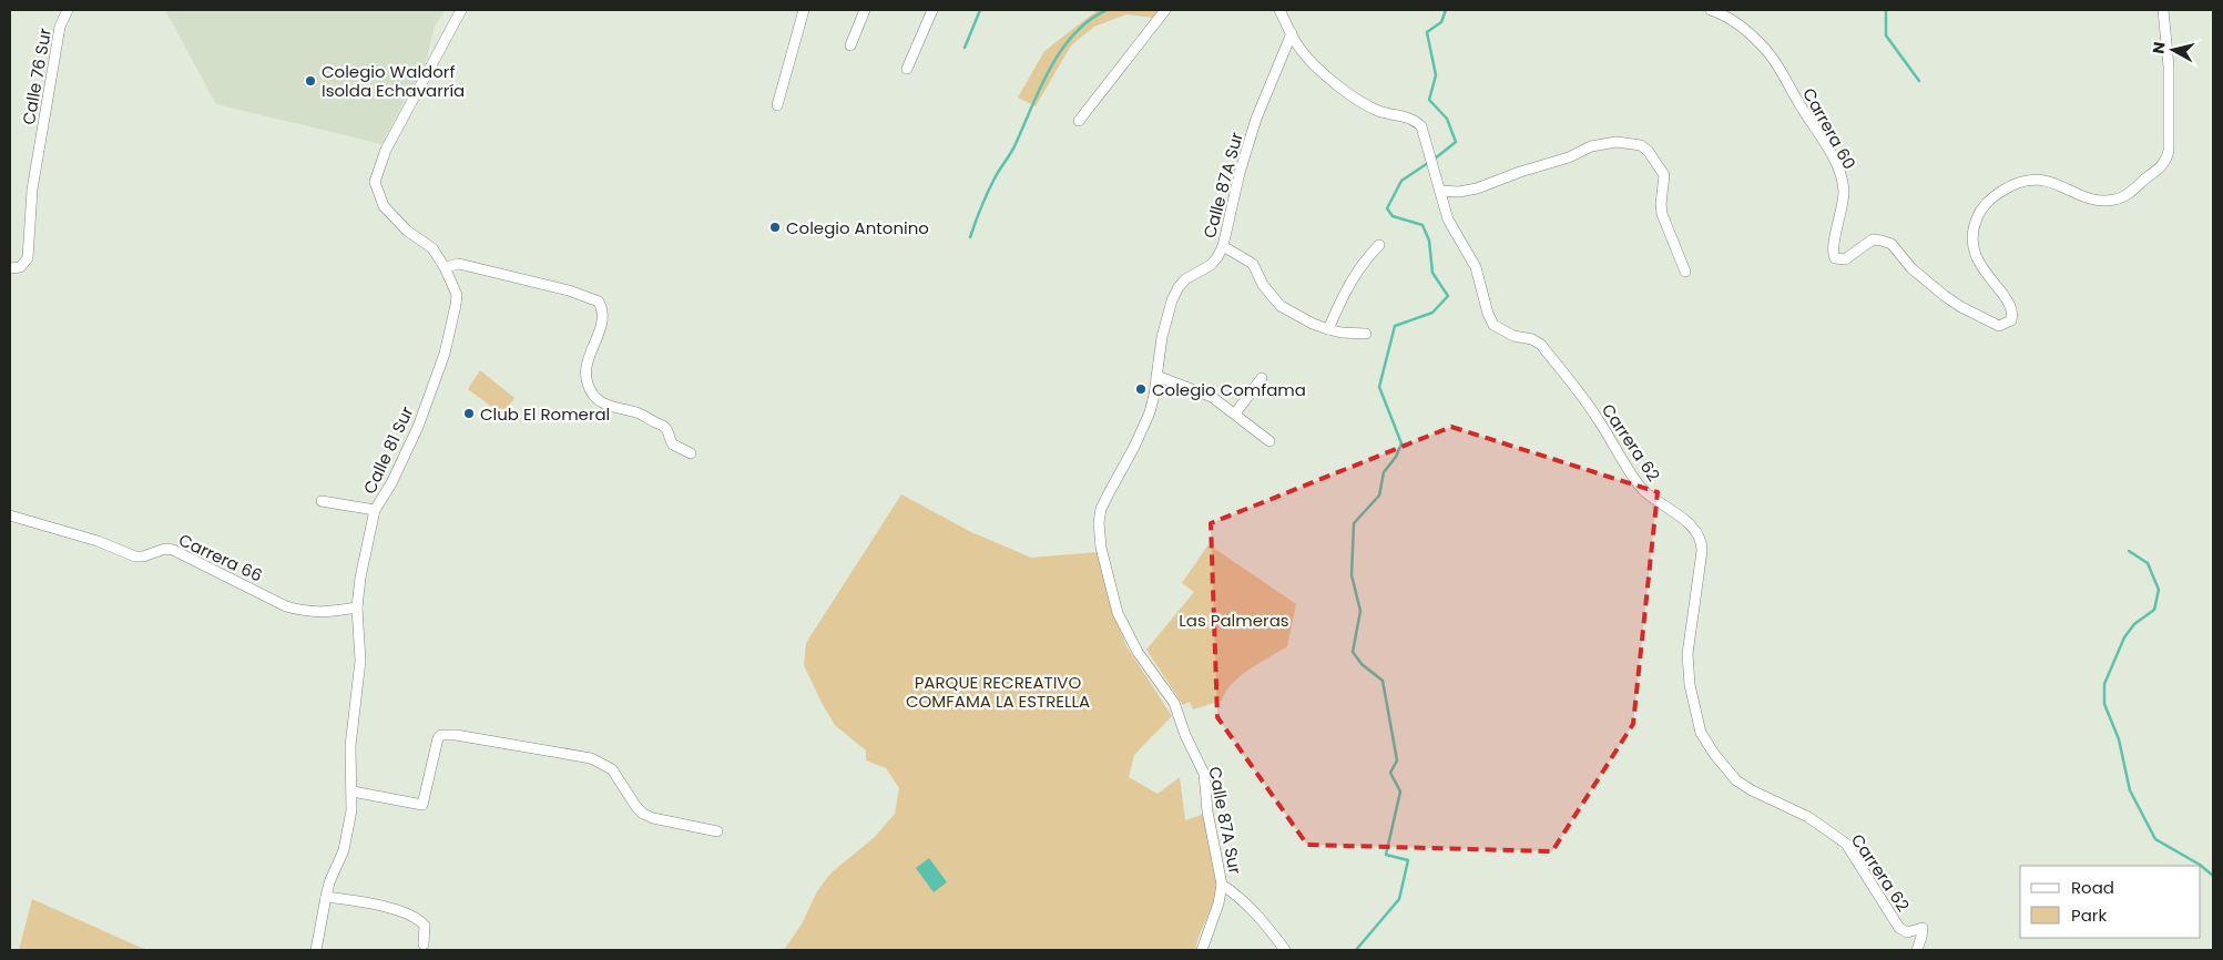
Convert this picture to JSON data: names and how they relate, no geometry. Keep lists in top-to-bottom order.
{
  "streets": {
    "street": [
      "Calle 76 Sur",
      "Carrera 60",
      "Calle 87A Sur",
      "Carrera 62",
      "Calle 81 Sur",
      "Carrera 66"
    ]
  },
  "crossings": [
    ["Calle 87A Sur", "Carrera 62"],
    ["Calle 81 Sur", "Carrera 66"]
  ],
  "parks": ["Las Palmeras", "PARQUE RECREATIVO COMFAMA LA ESTRELLA"],
  "places": [
    "Colegio Waldorf Isolda Echavarría",
    "Colegio Antonino",
    "Colegio Comfama",
    "Club El Romeral"
  ],
  "legend": ["Road", "Park"],
  "north": "left"
}
